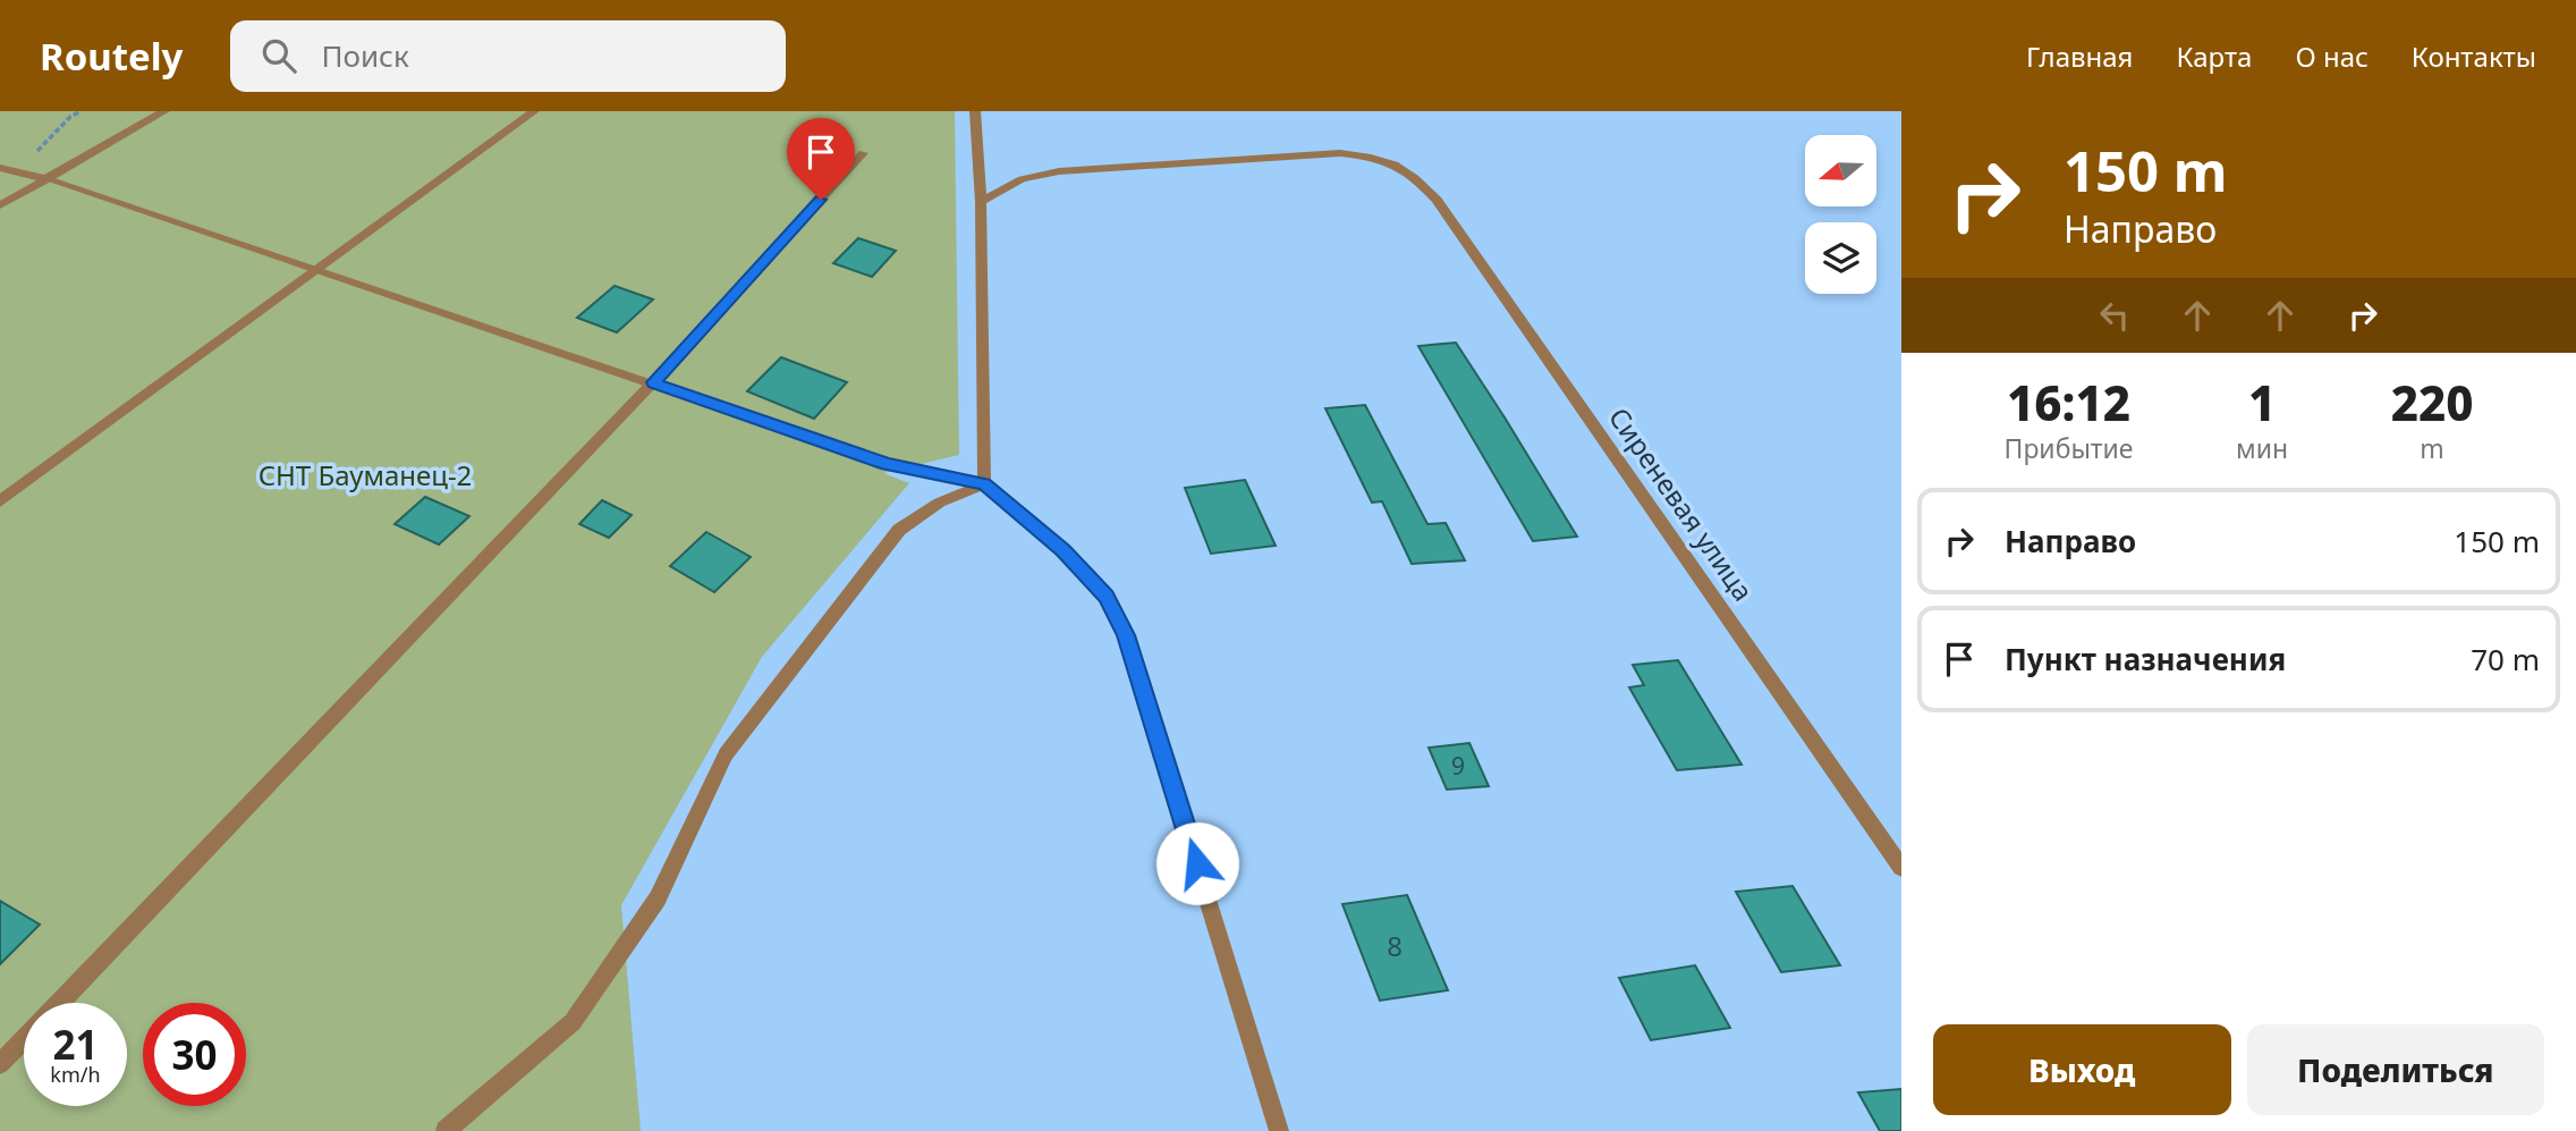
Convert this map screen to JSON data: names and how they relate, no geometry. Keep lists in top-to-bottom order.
{
  "streets": {
    "street": ["Сиреневая улица"]
  },
  "parks": ["СНТ Бауманец-2"],
  "house_numbers": ["9", "8"],
  "north": "left",
  "page": {
    "header": "Routely",
    "search": "Поиск",
    "nav": [
      "Главная",
      "Карта",
      "О нас",
      "Контакты"
    ],
    "turn": ["150 m", "Направо"],
    "eta": [
      "16:12",
      "Прибытие",
      "1",
      "мин",
      "220",
      "m"
    ],
    "list": [
      {
        "name": "Направо",
        "value": "150 m"
      },
      {
        "name": "Пункт назначения",
        "value": "70 m"
      }
    ],
    "speed": "21 km/h",
    "limit": "30",
    "buttons": ["Выход", "Поделиться"]
  }
}
